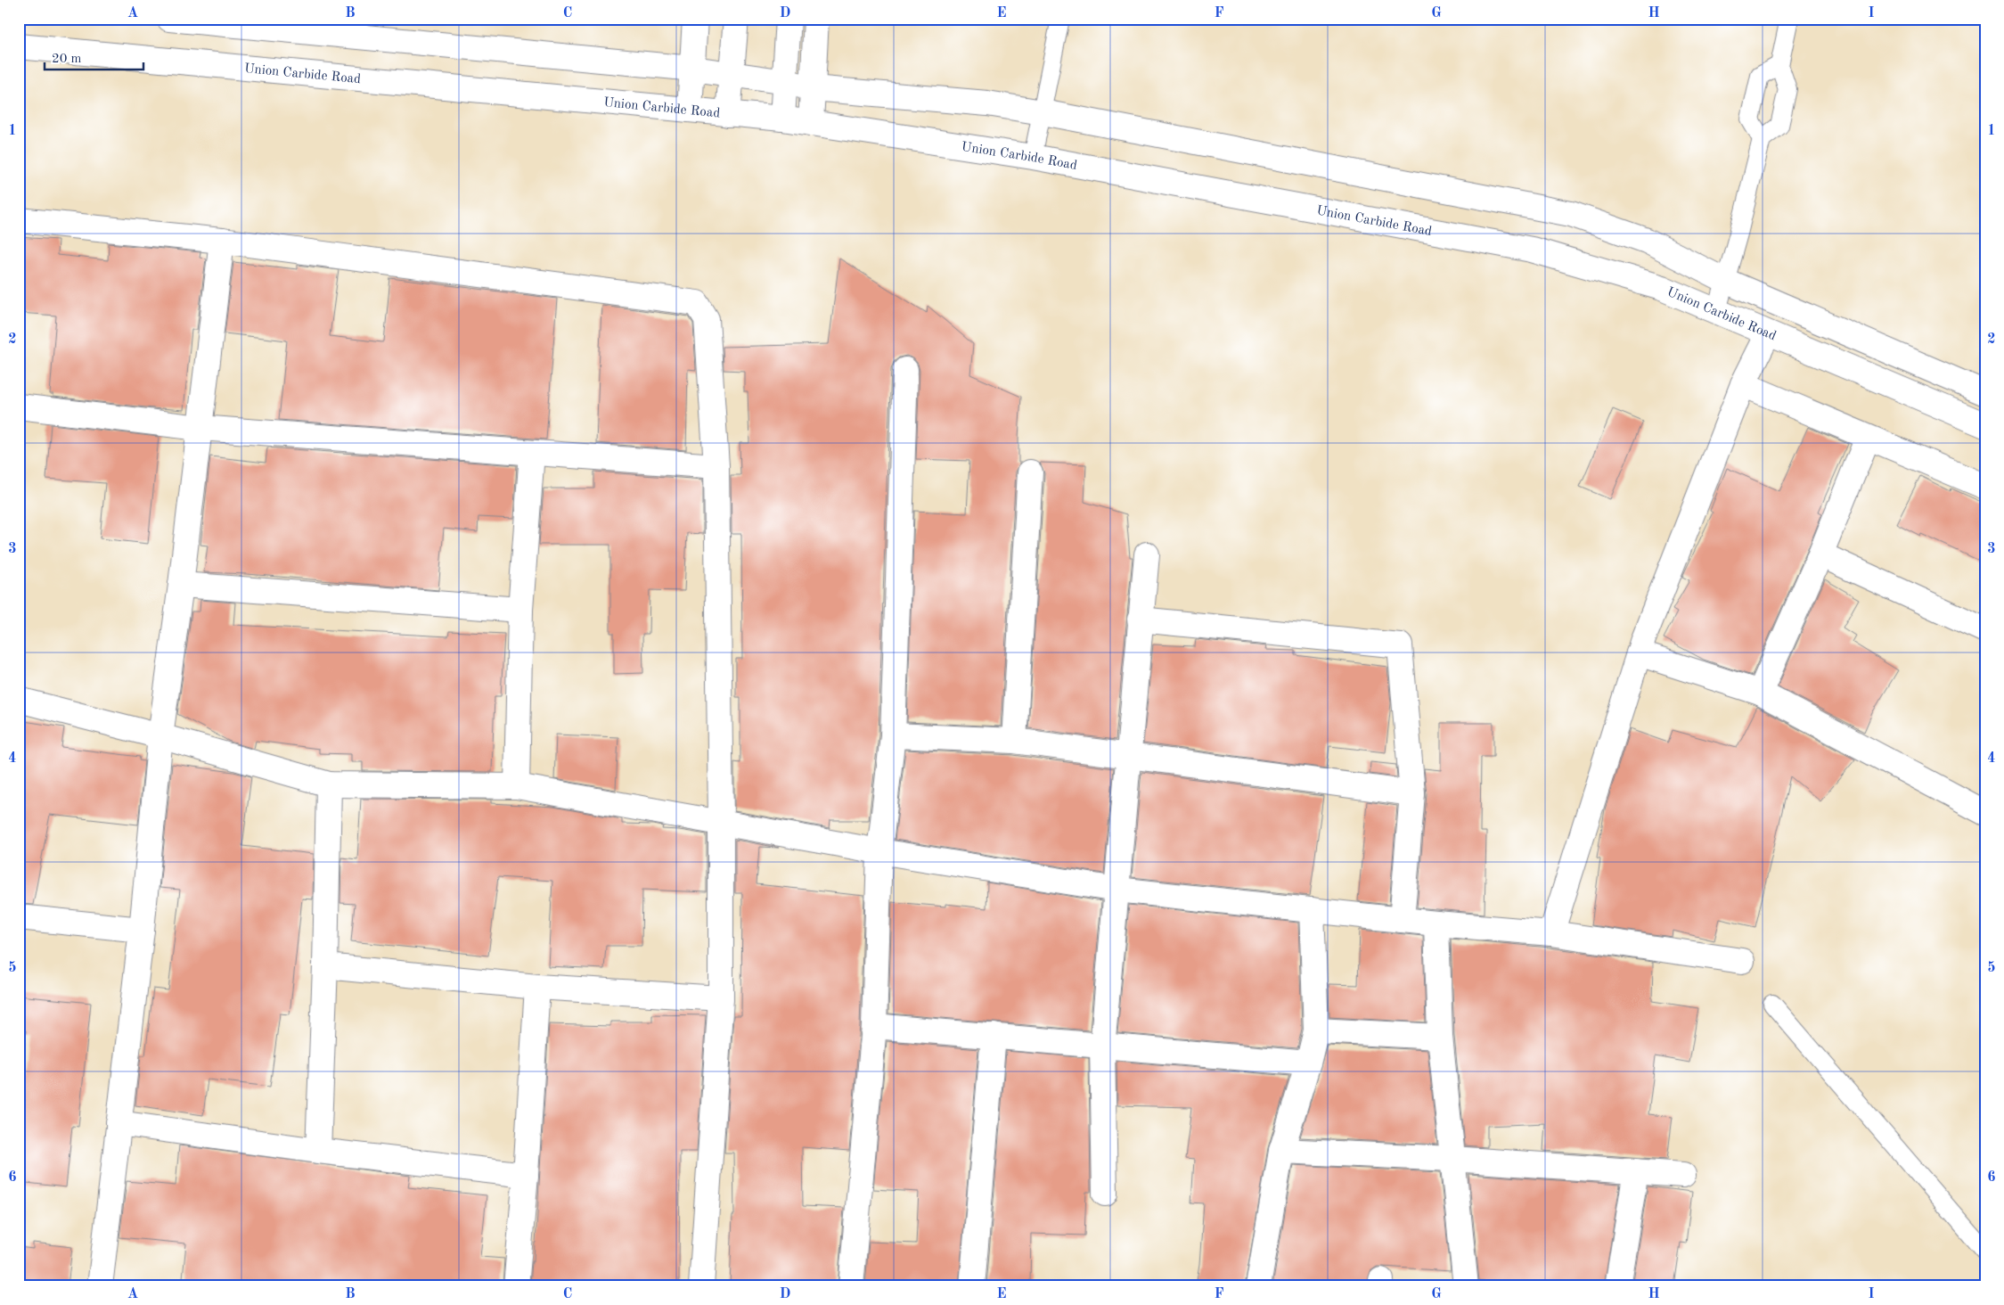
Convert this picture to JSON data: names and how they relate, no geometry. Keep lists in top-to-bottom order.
{
  "streets": {
    "street": ["Union Carbide Road"]
  },
  "scale_bar": "20 m",
  "grid": {
    "columns": [
      "A",
      "B",
      "C",
      "D",
      "E",
      "F",
      "G",
      "H",
      "I"
    ],
    "rows": [
      "1",
      "2",
      "3",
      "4",
      "5",
      "6"
    ]
  }
}
